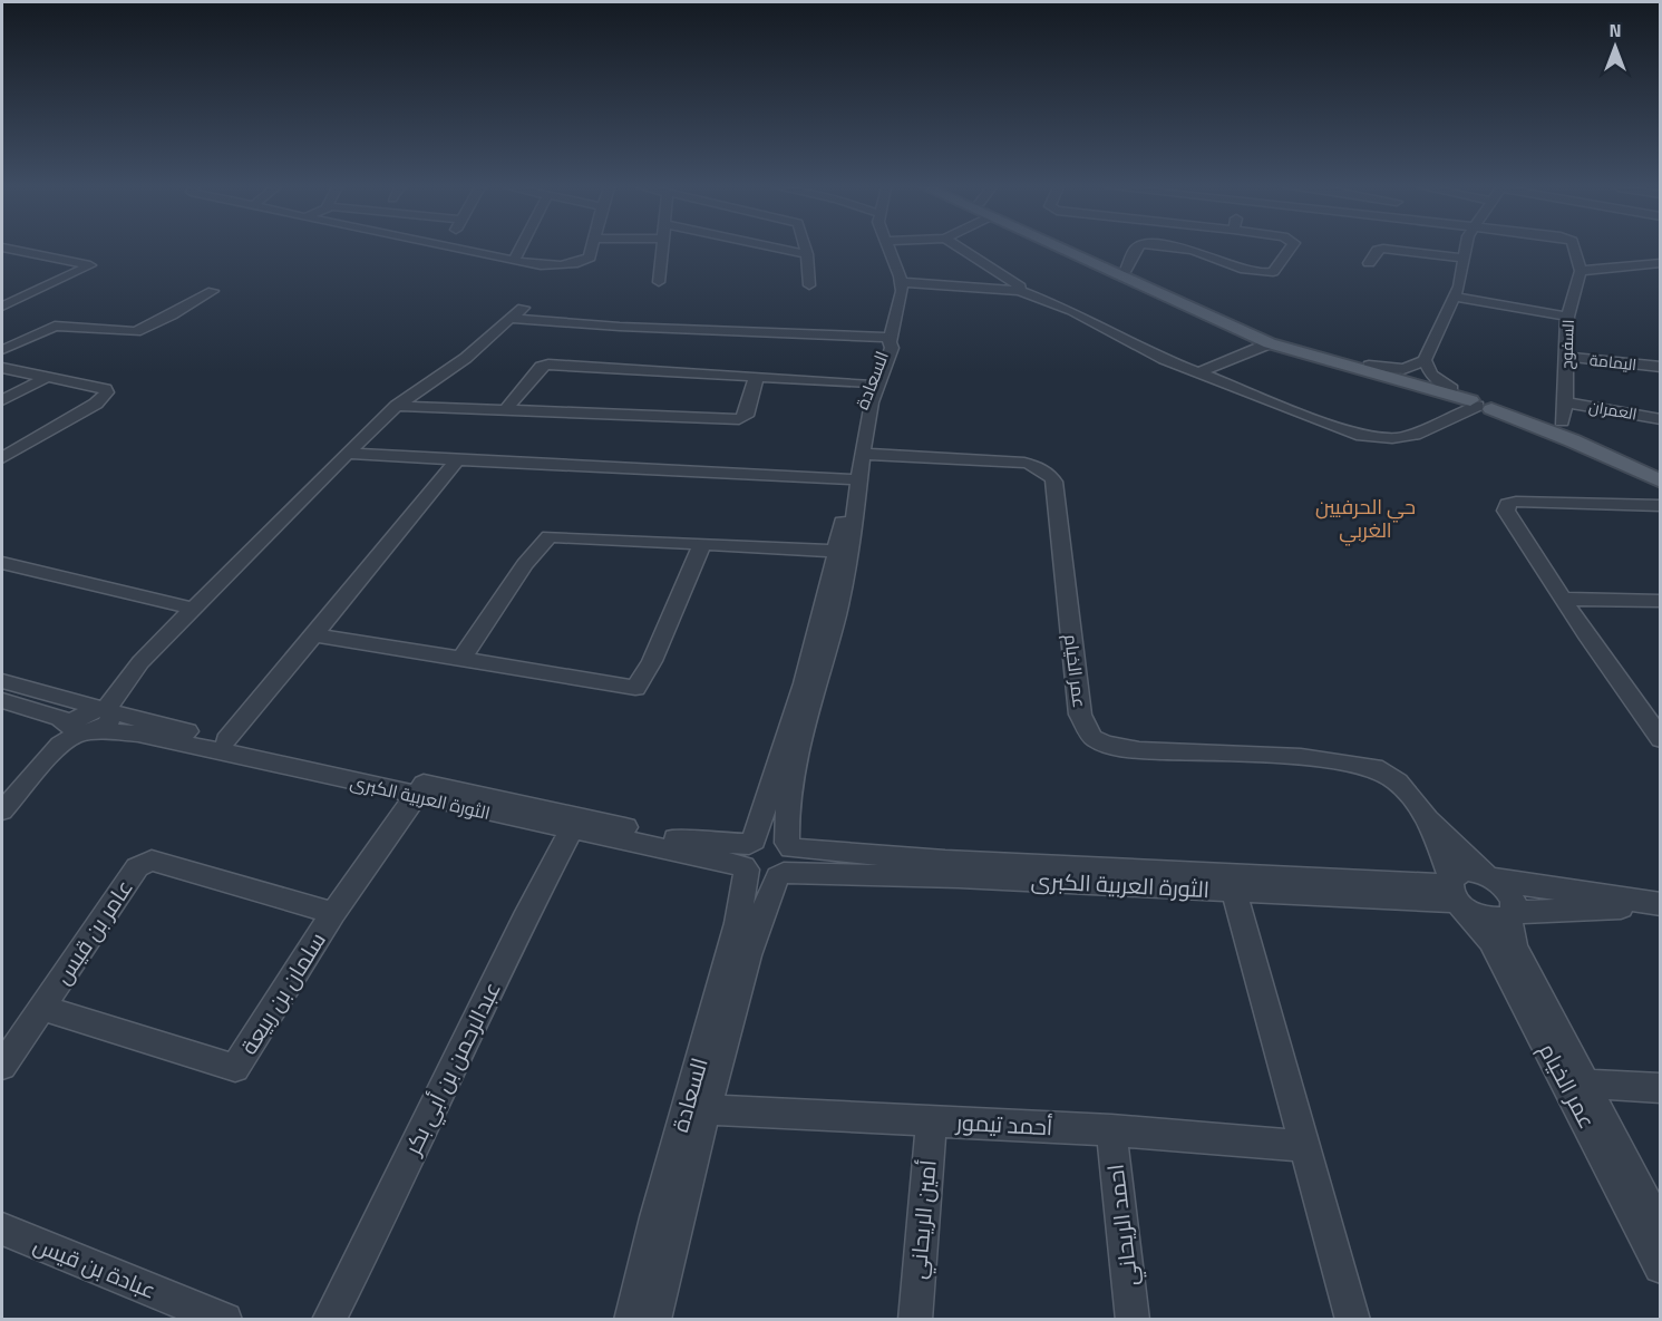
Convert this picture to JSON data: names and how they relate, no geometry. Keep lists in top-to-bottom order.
{
  "streets": {
    "street": [
      "السفوح",
      "اليمامة",
      "السعادة",
      "العمران",
      "عمر الخيام",
      "الثورة العربية الكبرى",
      "عامر بن قيس",
      "سلمان بن ربيعة",
      "عبدالرحمن بن أبي بكر",
      "أحمد تيمور",
      "أمين الريحاني",
      "احمد الريحاني",
      "عبادة بن قيس"
    ]
  },
  "crossings": [
    ["السفوح", "اليمامة"],
    ["السفوح", "العمران"],
    ["السعادة", "عمر الخيام"],
    ["السعادة", "الثورة العربية الكبرى"],
    ["السعادة", "أحمد تيمور"],
    ["عمر الخيام", "الثورة العربية الكبرى"],
    ["الثورة العربية الكبرى", "سلمان بن ربيعة"],
    ["الثورة العربية الكبرى", "عبدالرحمن بن أبي بكر"],
    ["عامر بن قيس", "سلمان بن ربيعة"],
    ["أحمد تيمور", "أمين الريحاني"],
    ["أحمد تيمور", "احمد الريحاني"]
  ],
  "districts": ["حي الحرفيين الغربي"],
  "north": "top"
}
